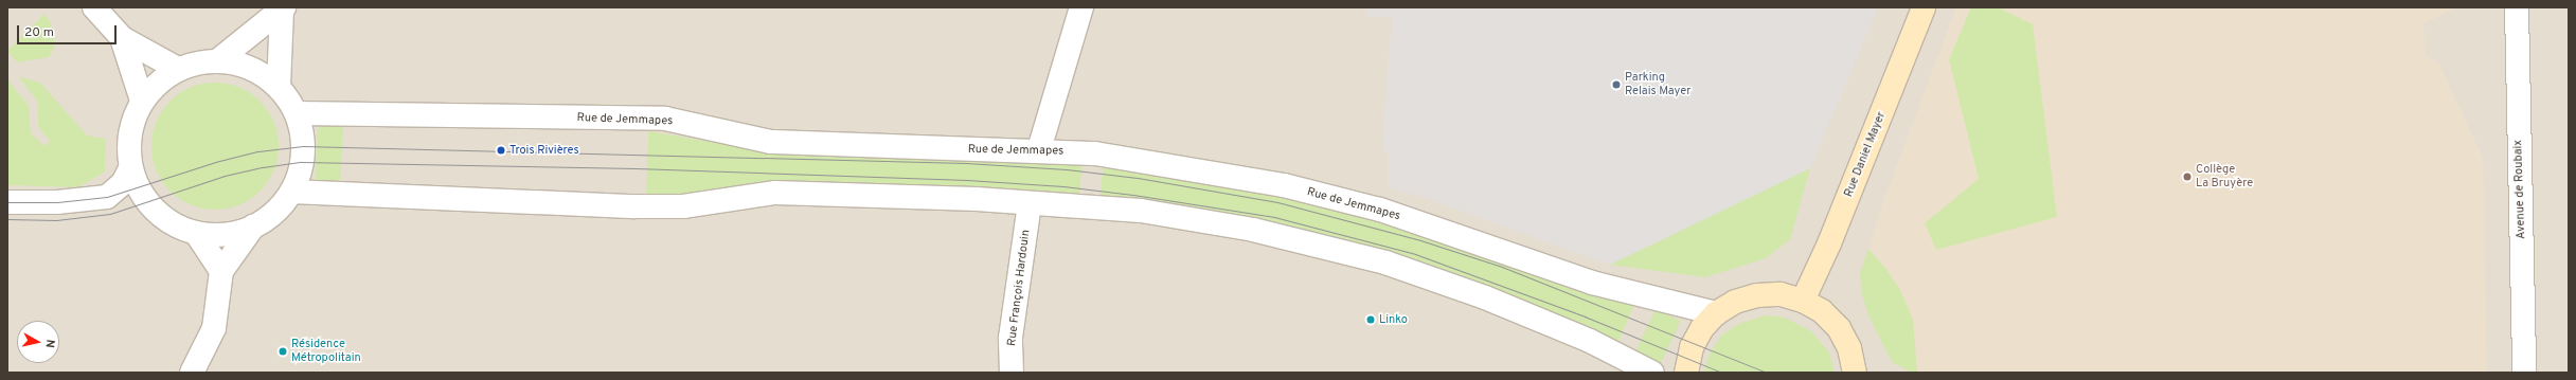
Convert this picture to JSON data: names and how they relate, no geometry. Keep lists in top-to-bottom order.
{
  "streets": {
    "main road": ["Rue Daniel Mayer"],
    "street": ["Rue de Jemmapes", "Avenue de Roubaix", "Rue François Hardouin"]
  },
  "places": [
    "Parking Relais Mayer",
    "Trois Rivières",
    "Collège La Bruyère",
    "Linko",
    "Résidence Métropolitain"
  ],
  "scale_bar": "20 m",
  "north": "right"
}
